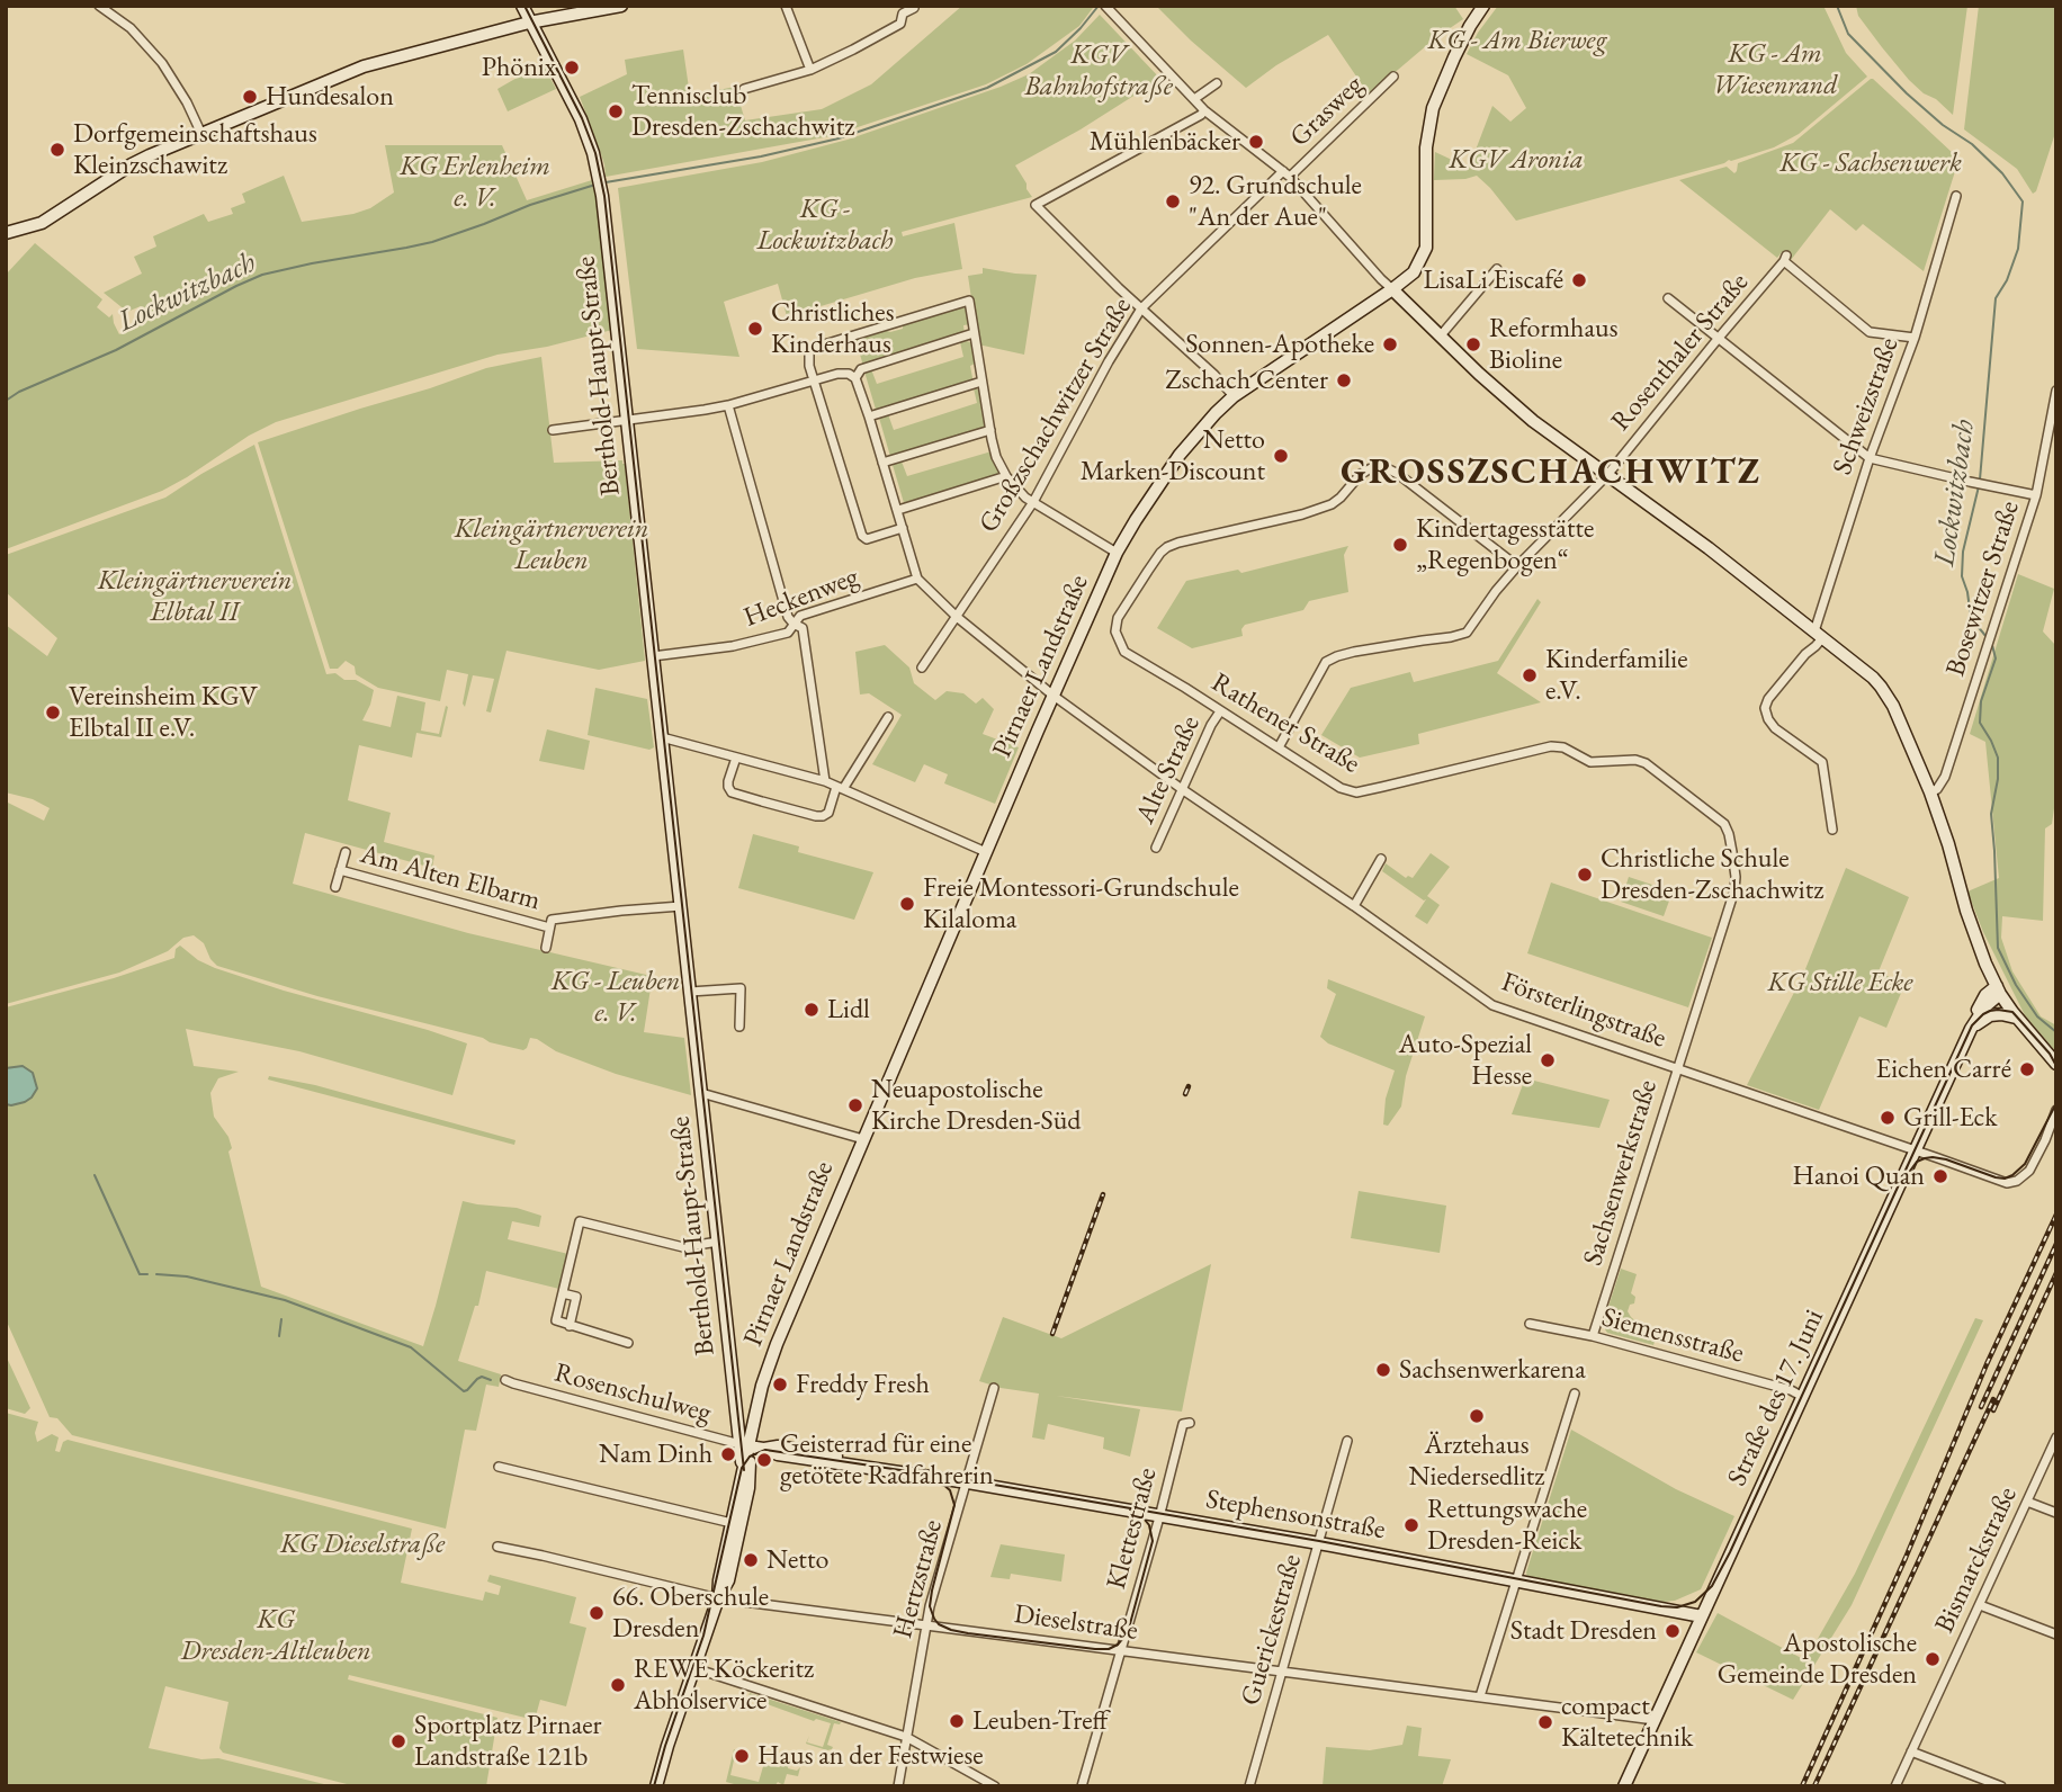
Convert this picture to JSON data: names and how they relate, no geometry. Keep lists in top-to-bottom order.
{
  "streets": {
    "street": [
      "Grasweg",
      "Rosenthaler Straße",
      "Berthold-Haupt-Straße",
      "Schweizstraße",
      "Großzschachwitzer Straße",
      "Bosewitzer Straße",
      "Heckenweg",
      "Pirnaer Landstraße",
      "Rathener Straße",
      "Alte Straße",
      "Am Alten Elbarm",
      "Försterlingstraße",
      "Sachsenwerkstraße",
      "Siemensstraße",
      "Rosenschulweg",
      "Straße des 17. Juni",
      "Stephensonstraße",
      "Klettestraße",
      "Bismarckstraße",
      "Hertzstraße",
      "Dieselstraße",
      "Guerickestraße"
    ]
  },
  "crossings": [
    ["Grasweg", "Großzschachwitzer Straße"],
    ["Rosenthaler Straße", "Schweizstraße"],
    ["Rosenthaler Straße", "Rathener Straße"],
    ["Berthold-Haupt-Straße", "Heckenweg"],
    ["Berthold-Haupt-Straße", "Pirnaer Landstraße"],
    ["Berthold-Haupt-Straße", "Am Alten Elbarm"],
    ["Berthold-Haupt-Straße", "Rosenschulweg"],
    ["Berthold-Haupt-Straße", "Stephensonstraße"],
    ["Großzschachwitzer Straße", "Försterlingstraße"],
    ["Heckenweg", "Försterlingstraße"],
    ["Pirnaer Landstraße", "Försterlingstraße"],
    ["Pirnaer Landstraße", "Rosenschulweg"],
    ["Pirnaer Landstraße", "Stephensonstraße"],
    ["Pirnaer Landstraße", "Dieselstraße"],
    ["Rathener Straße", "Alte Straße"],
    ["Rathener Straße", "Försterlingstraße"],
    ["Rathener Straße", "Sachsenwerkstraße"],
    ["Alte Straße", "Försterlingstraße"],
    ["Försterlingstraße", "Sachsenwerkstraße"],
    ["Försterlingstraße", "Straße des 17. Juni"],
    ["Sachsenwerkstraße", "Siemensstraße"],
    ["Siemensstraße", "Straße des 17. Juni"],
    ["Rosenschulweg", "Stephensonstraße"],
    ["Straße des 17. Juni", "Stephensonstraße"],
    ["Straße des 17. Juni", "Dieselstraße"],
    ["Stephensonstraße", "Klettestraße"],
    ["Stephensonstraße", "Hertzstraße"],
    ["Stephensonstraße", "Guerickestraße"],
    ["Klettestraße", "Dieselstraße"],
    ["Hertzstraße", "Dieselstraße"],
    ["Dieselstraße", "Guerickestraße"]
  ],
  "districts": ["GROSSZSCHACHWITZ"],
  "water": ["Lockwitzbach"],
  "parks": [
    "KG - Am Bierweg",
    "KG - Am Wiesenrand",
    "KGV Bahnhofstraße",
    "KGV Aronia",
    "KG - Sachsenwerk",
    "KG Erlenheim e. V.",
    "KG - Lockwitzbach",
    "Kleingärtnerverein Leuben",
    "Kleingärtnerverein Elbtal II",
    "KG - Leuben e. V.",
    "KG Stille Ecke",
    "KG Dieselstraße",
    "KG Dresden-Altleuben"
  ],
  "places": [
    "Phönix",
    "Hundesalon",
    "Tennisclub Dresden-Zschachwitz",
    "Mühlenbäcker",
    "Dorfgemeinschaftshaus Kleinzschawitz",
    "92. Grundschule \"An der Aue\"",
    "LisaLi Eiscafé",
    "Christliches Kinderhaus",
    "Sonnen-Apotheke",
    "Reformhaus Bioline",
    "Zschach Center",
    "Netto Marken-Discount",
    "Kindertagesstätte „Regenbogen“",
    "Kinderfamilie e.V.",
    "Vereinsheim KGV Elbtal II e.V.",
    "Christliche Schule Dresden-Zschachwitz",
    "Freie Montessori-Grundschule Kilaloma",
    "Lidl",
    "Auto-Spezial Hesse",
    "Eichen Carré",
    "Neuapostolische Kirche Dresden-Süd",
    "Grill-Eck",
    "Hanoi Quan",
    "Sachsenwerkarena",
    "Freddy Fresh",
    "Ärztehaus Niedersedlitz",
    "Nam Dinh",
    "Geisterrad für eine getötete Radfahrerin",
    "Rettungswache Dresden-Reick",
    "Netto",
    "66. Oberschule Dresden",
    "Stadt Dresden",
    "Apostolische Gemeinde Dresden",
    "REWE Köckeritz Abholservice",
    "Leuben-Treff",
    "compact Kältetechnik",
    "Sportplatz Pirnaer Landstraße 121b",
    "Haus an der Festwiese"
  ]
}
